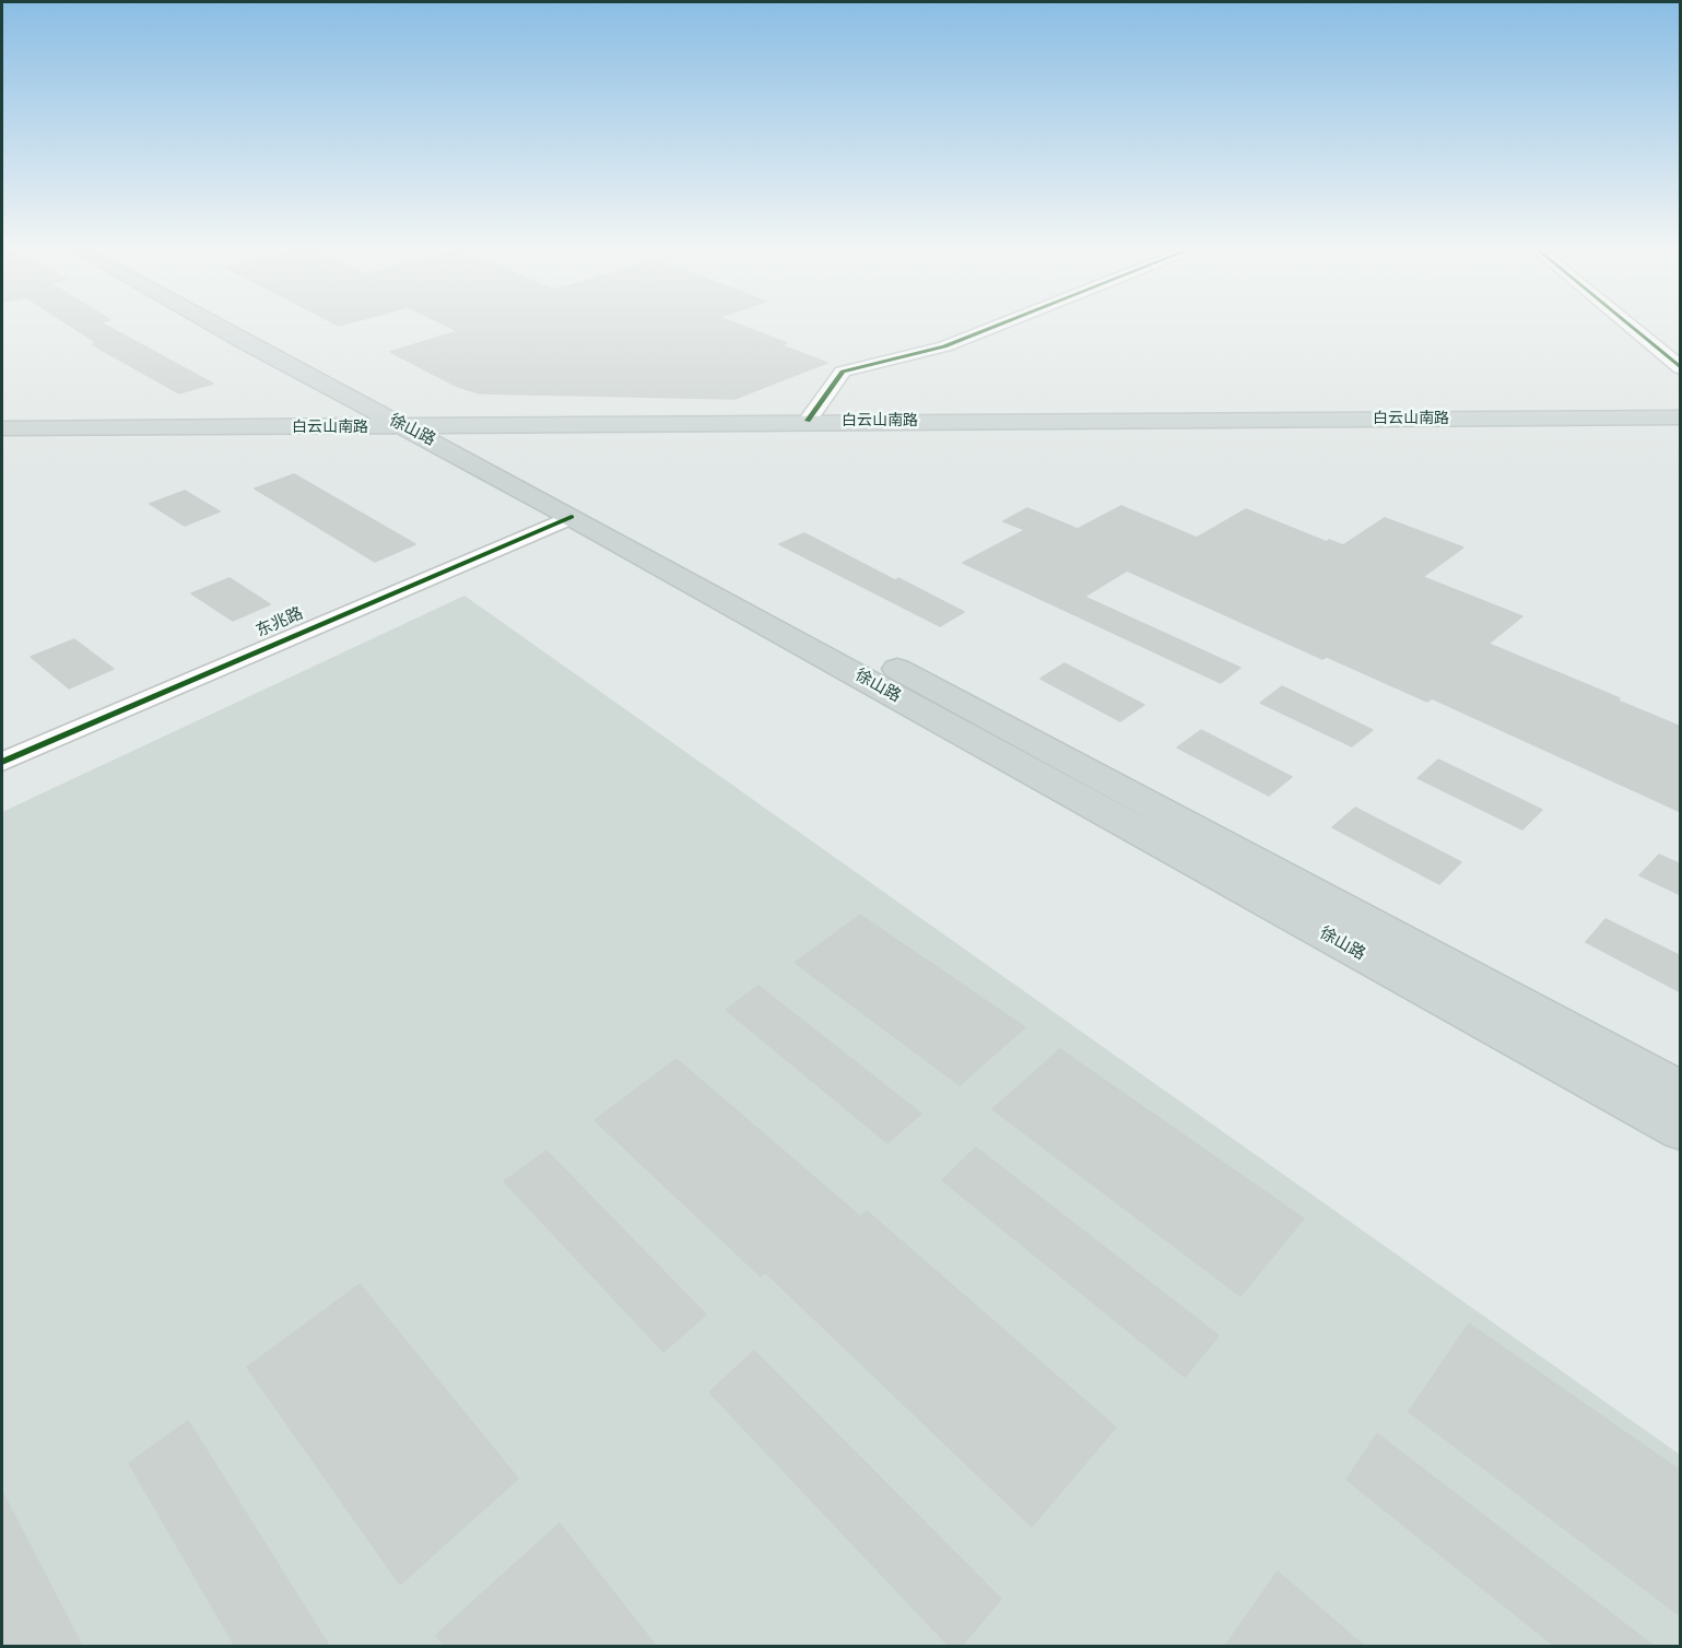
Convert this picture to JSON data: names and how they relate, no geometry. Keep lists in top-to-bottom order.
{
  "streets": {
    "main road": ["白云山南路", "徐山路"],
    "street": ["东兆路"]
  },
  "crossings": [
    ["白云山南路", "徐山路"],
    ["徐山路", "东兆路"]
  ]
}
